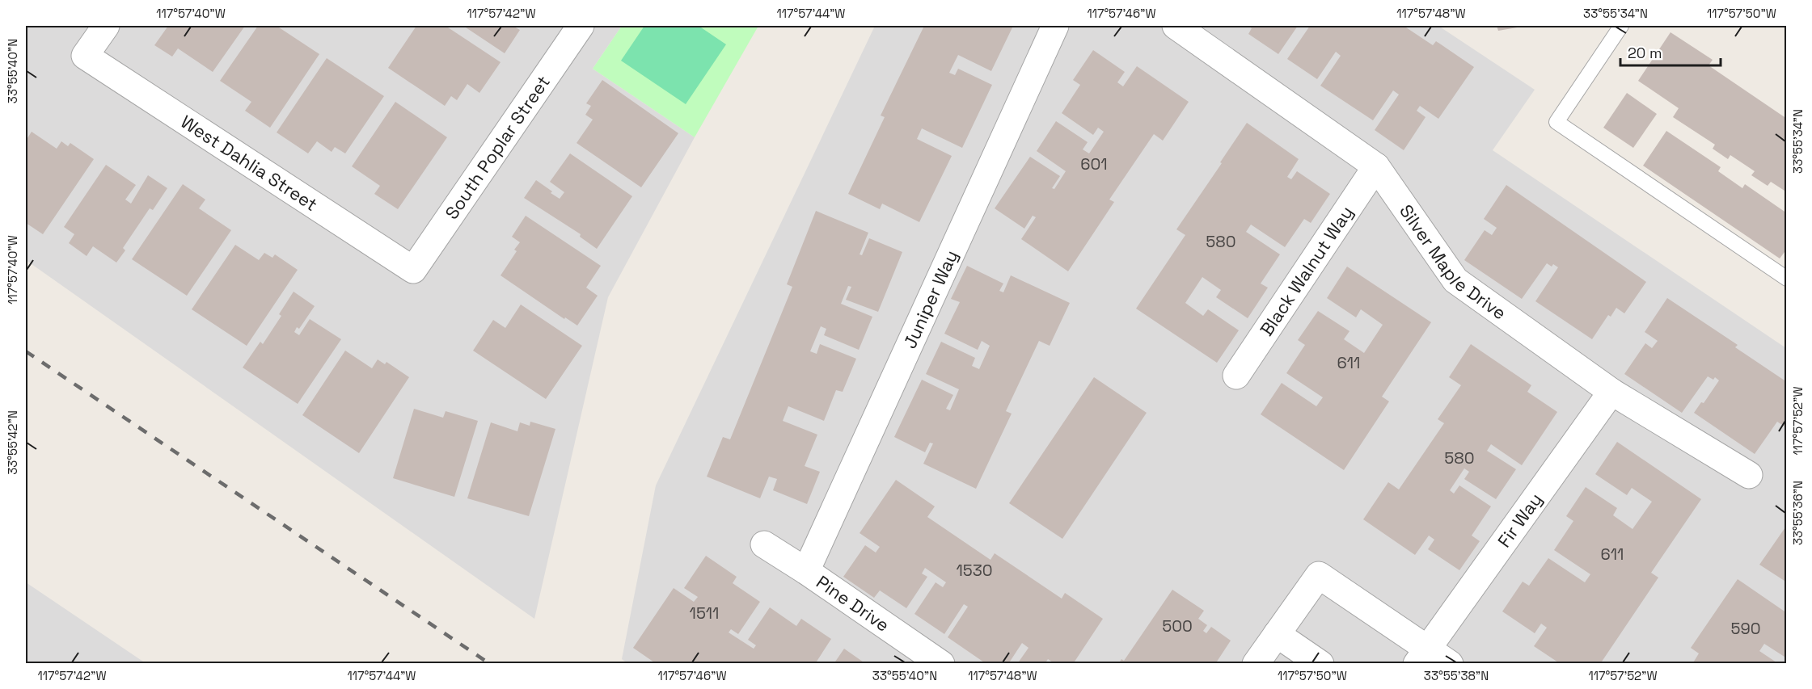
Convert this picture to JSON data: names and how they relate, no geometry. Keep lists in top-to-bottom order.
{
  "streets": {
    "street": [
      "South Poplar Street",
      "West Dahlia Street",
      "Silver Maple Drive",
      "Black Walnut Way",
      "Juniper Way",
      "Fir Way",
      "Pine Drive"
    ]
  },
  "crossings": [
    ["South Poplar Street", "West Dahlia Street"],
    ["Silver Maple Drive", "Black Walnut Way"],
    ["Silver Maple Drive", "Fir Way"],
    ["Juniper Way", "Pine Drive"]
  ],
  "house_numbers": [
    "601",
    "580",
    "611",
    "580",
    "611",
    "1530",
    "1511",
    "500",
    "590"
  ],
  "scale_bar": "20 m",
  "coordinates": [
    "117°57'40\"W",
    "117°57'42\"W",
    "117°57'44\"W",
    "117°57'46\"W",
    "117°57'48\"W",
    "33°55'34\"N",
    "117°57'50\"W",
    "33°55'40\"N",
    "117°57'52\"W",
    "33°55'42\"N",
    "33°55'36\"N",
    "33°55'38\"N"
  ]
}
